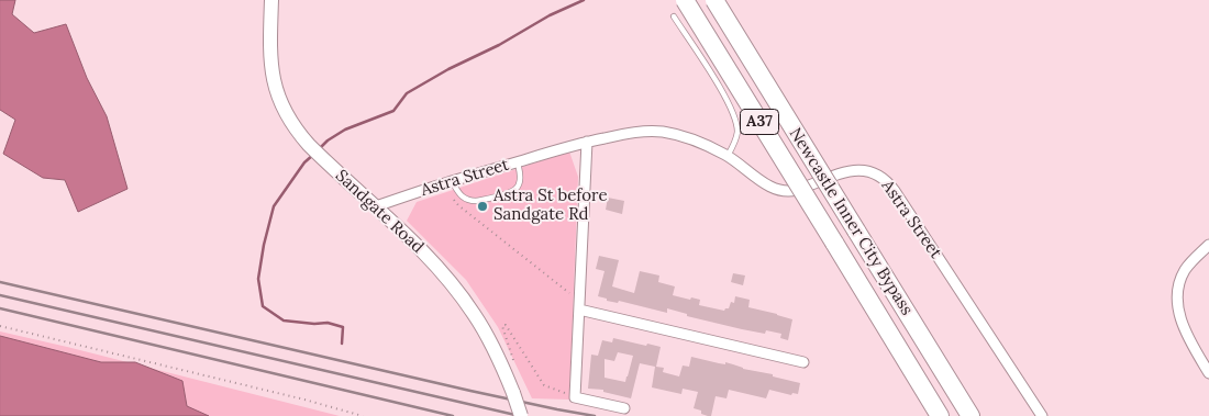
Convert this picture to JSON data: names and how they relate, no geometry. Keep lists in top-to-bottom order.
{
  "streets": {
    "highway": ["A37", "Newcastle Inner City Bypass"],
    "main road": ["Sandgate Road"],
    "street": ["Astra Street"]
  },
  "crossings": [
    ["Astra Street", "Sandgate Road"]
  ],
  "places": ["Astra St before Sandgate Rd"]
}
